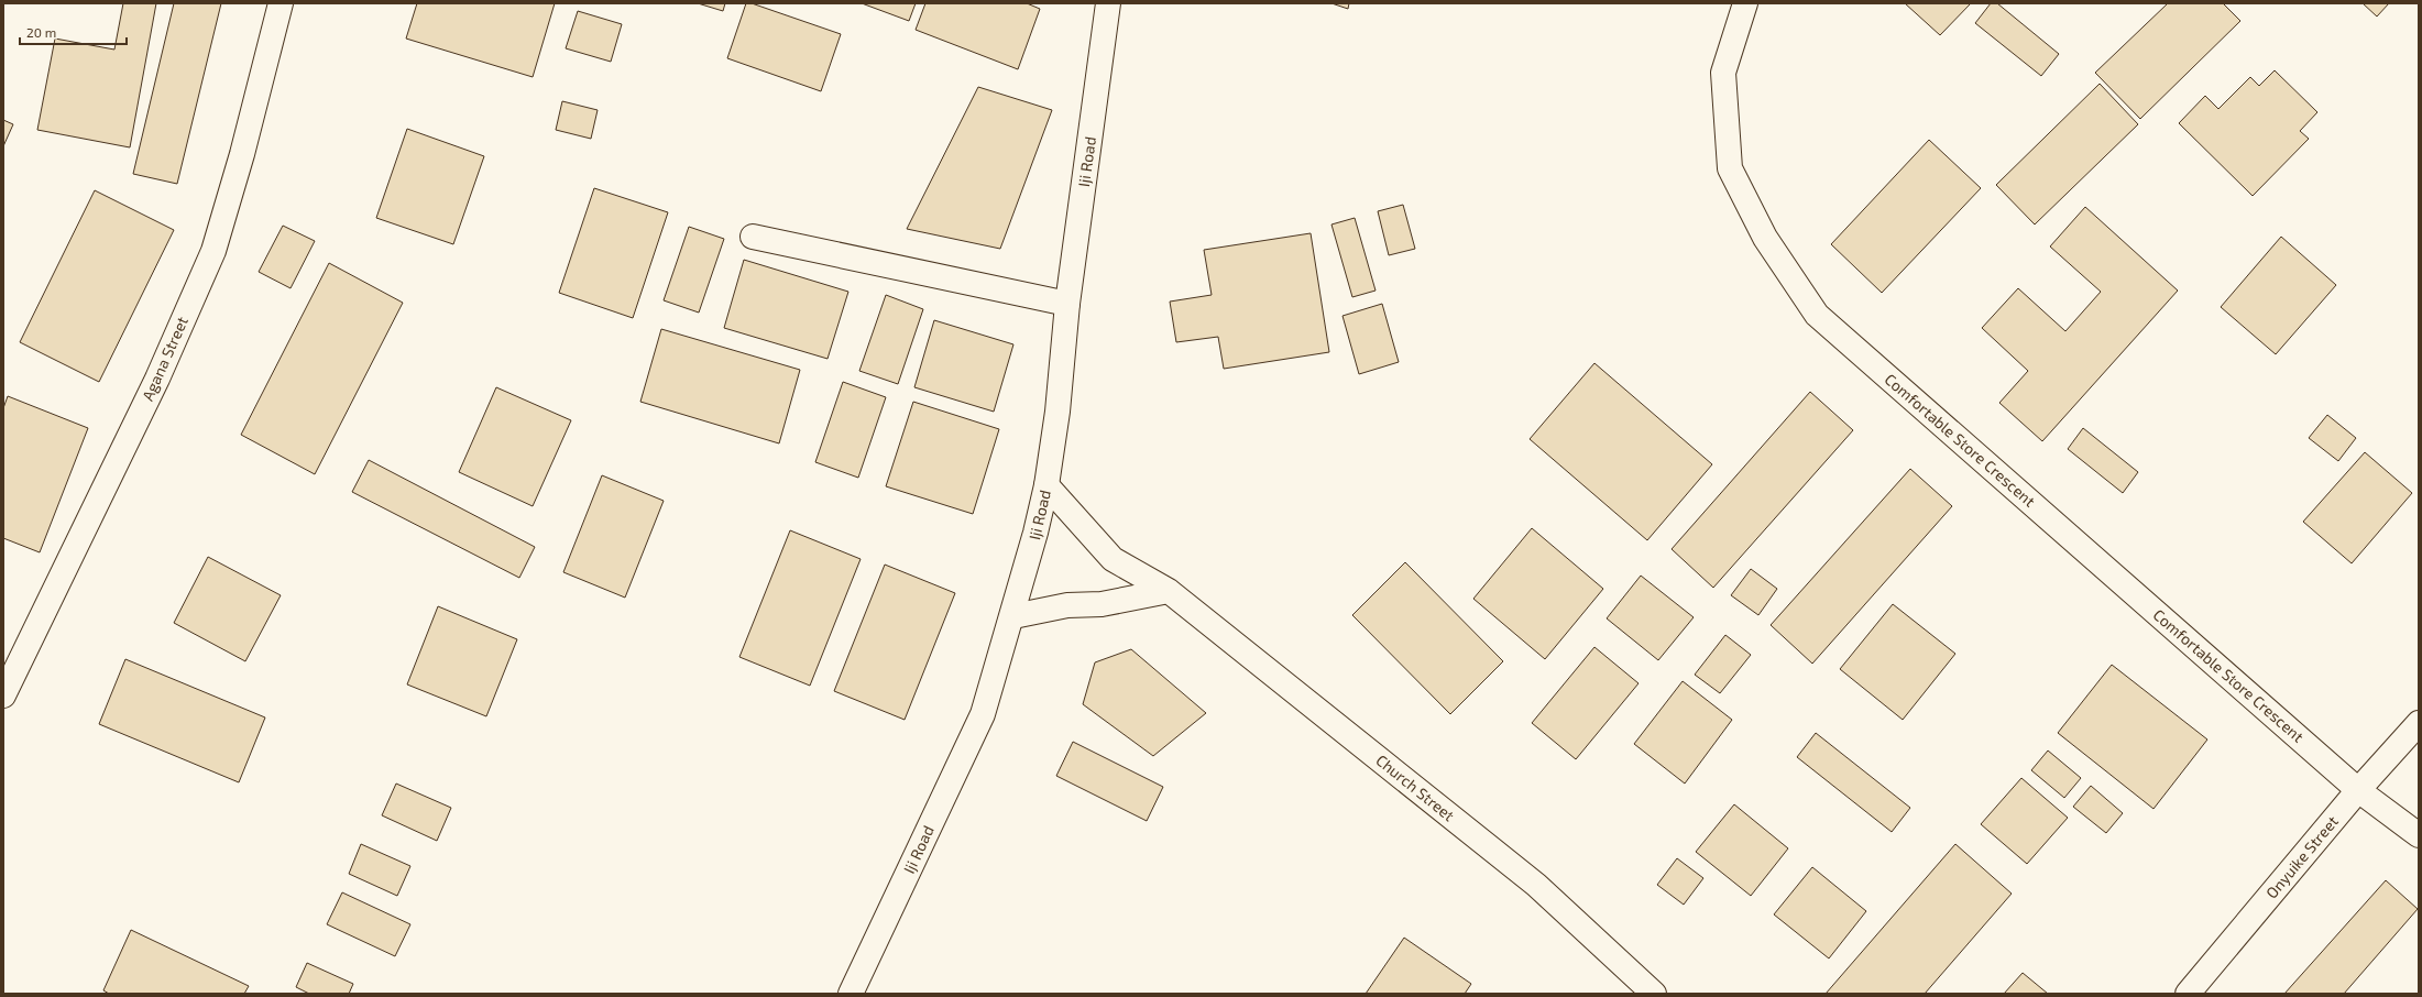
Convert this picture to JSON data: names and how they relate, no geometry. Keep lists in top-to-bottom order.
{
  "streets": {
    "street": [
      "Iji Road",
      "Agana Street",
      "Comfortable Store Crescent",
      "Church Street",
      "Onyuike Street"
    ]
  },
  "crossings": [
    ["Iji Road", "Church Street"],
    ["Comfortable Store Crescent", "Onyuike Street"]
  ],
  "scale_bar": "20 m"
}
